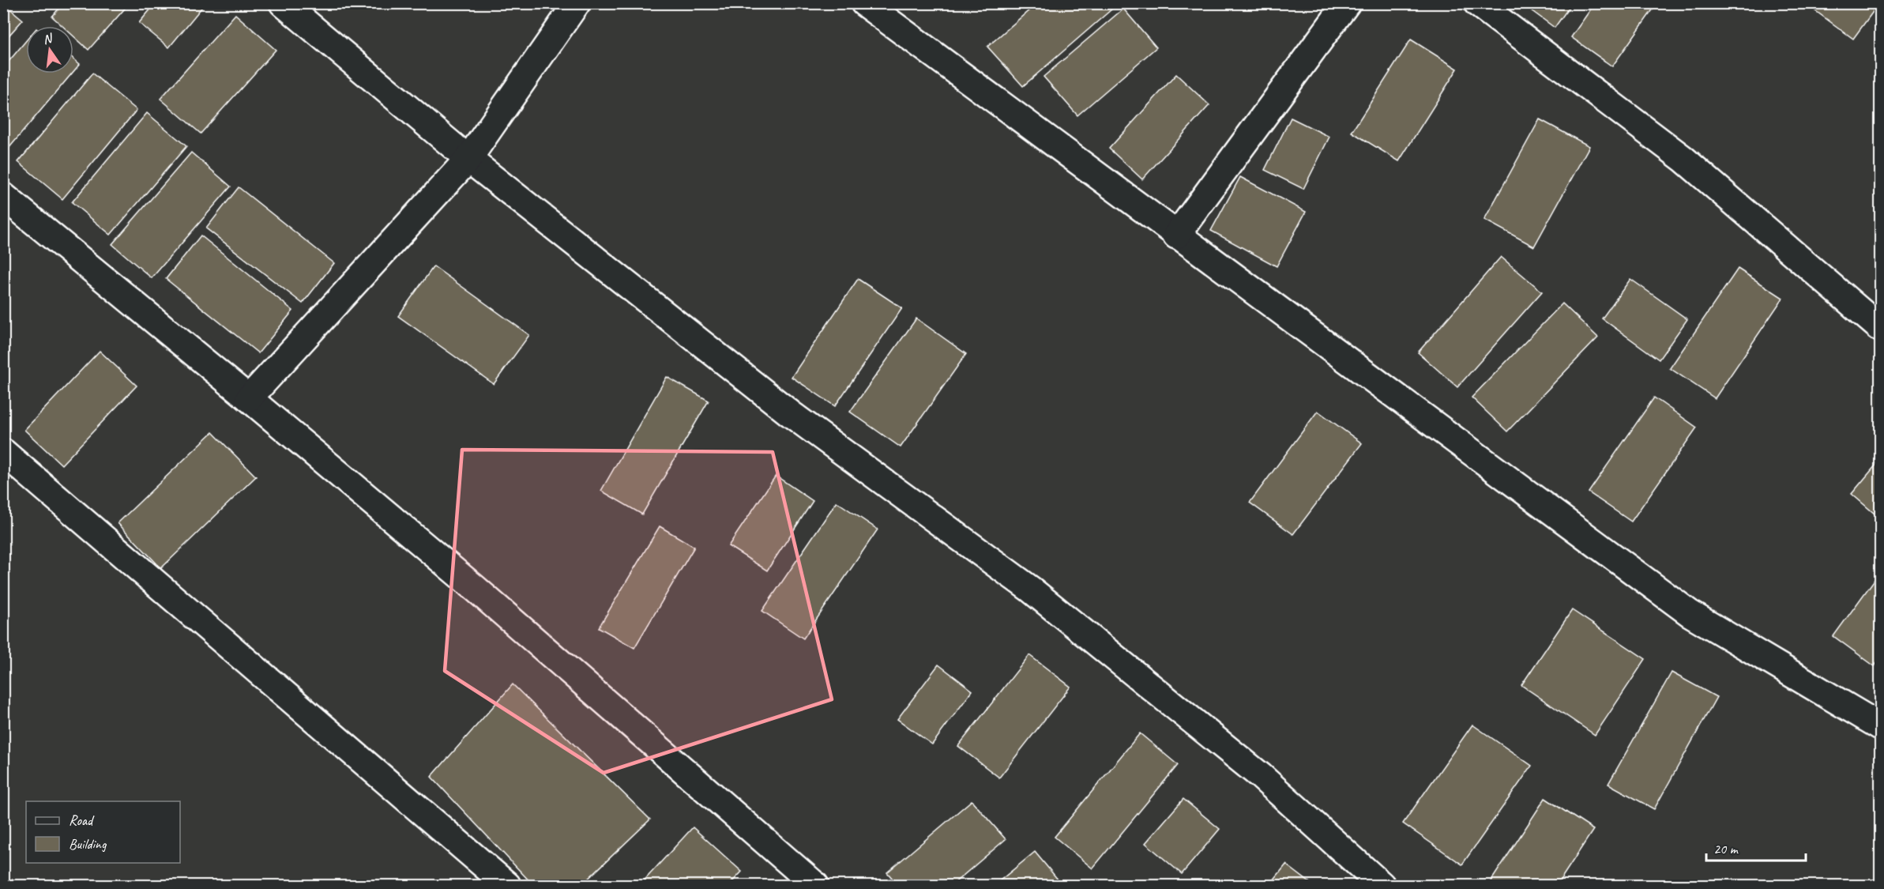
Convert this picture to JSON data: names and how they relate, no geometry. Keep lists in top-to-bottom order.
{
  "legend": ["Road", "Building"],
  "scale_bar": "20 m",
  "north": "top"
}
